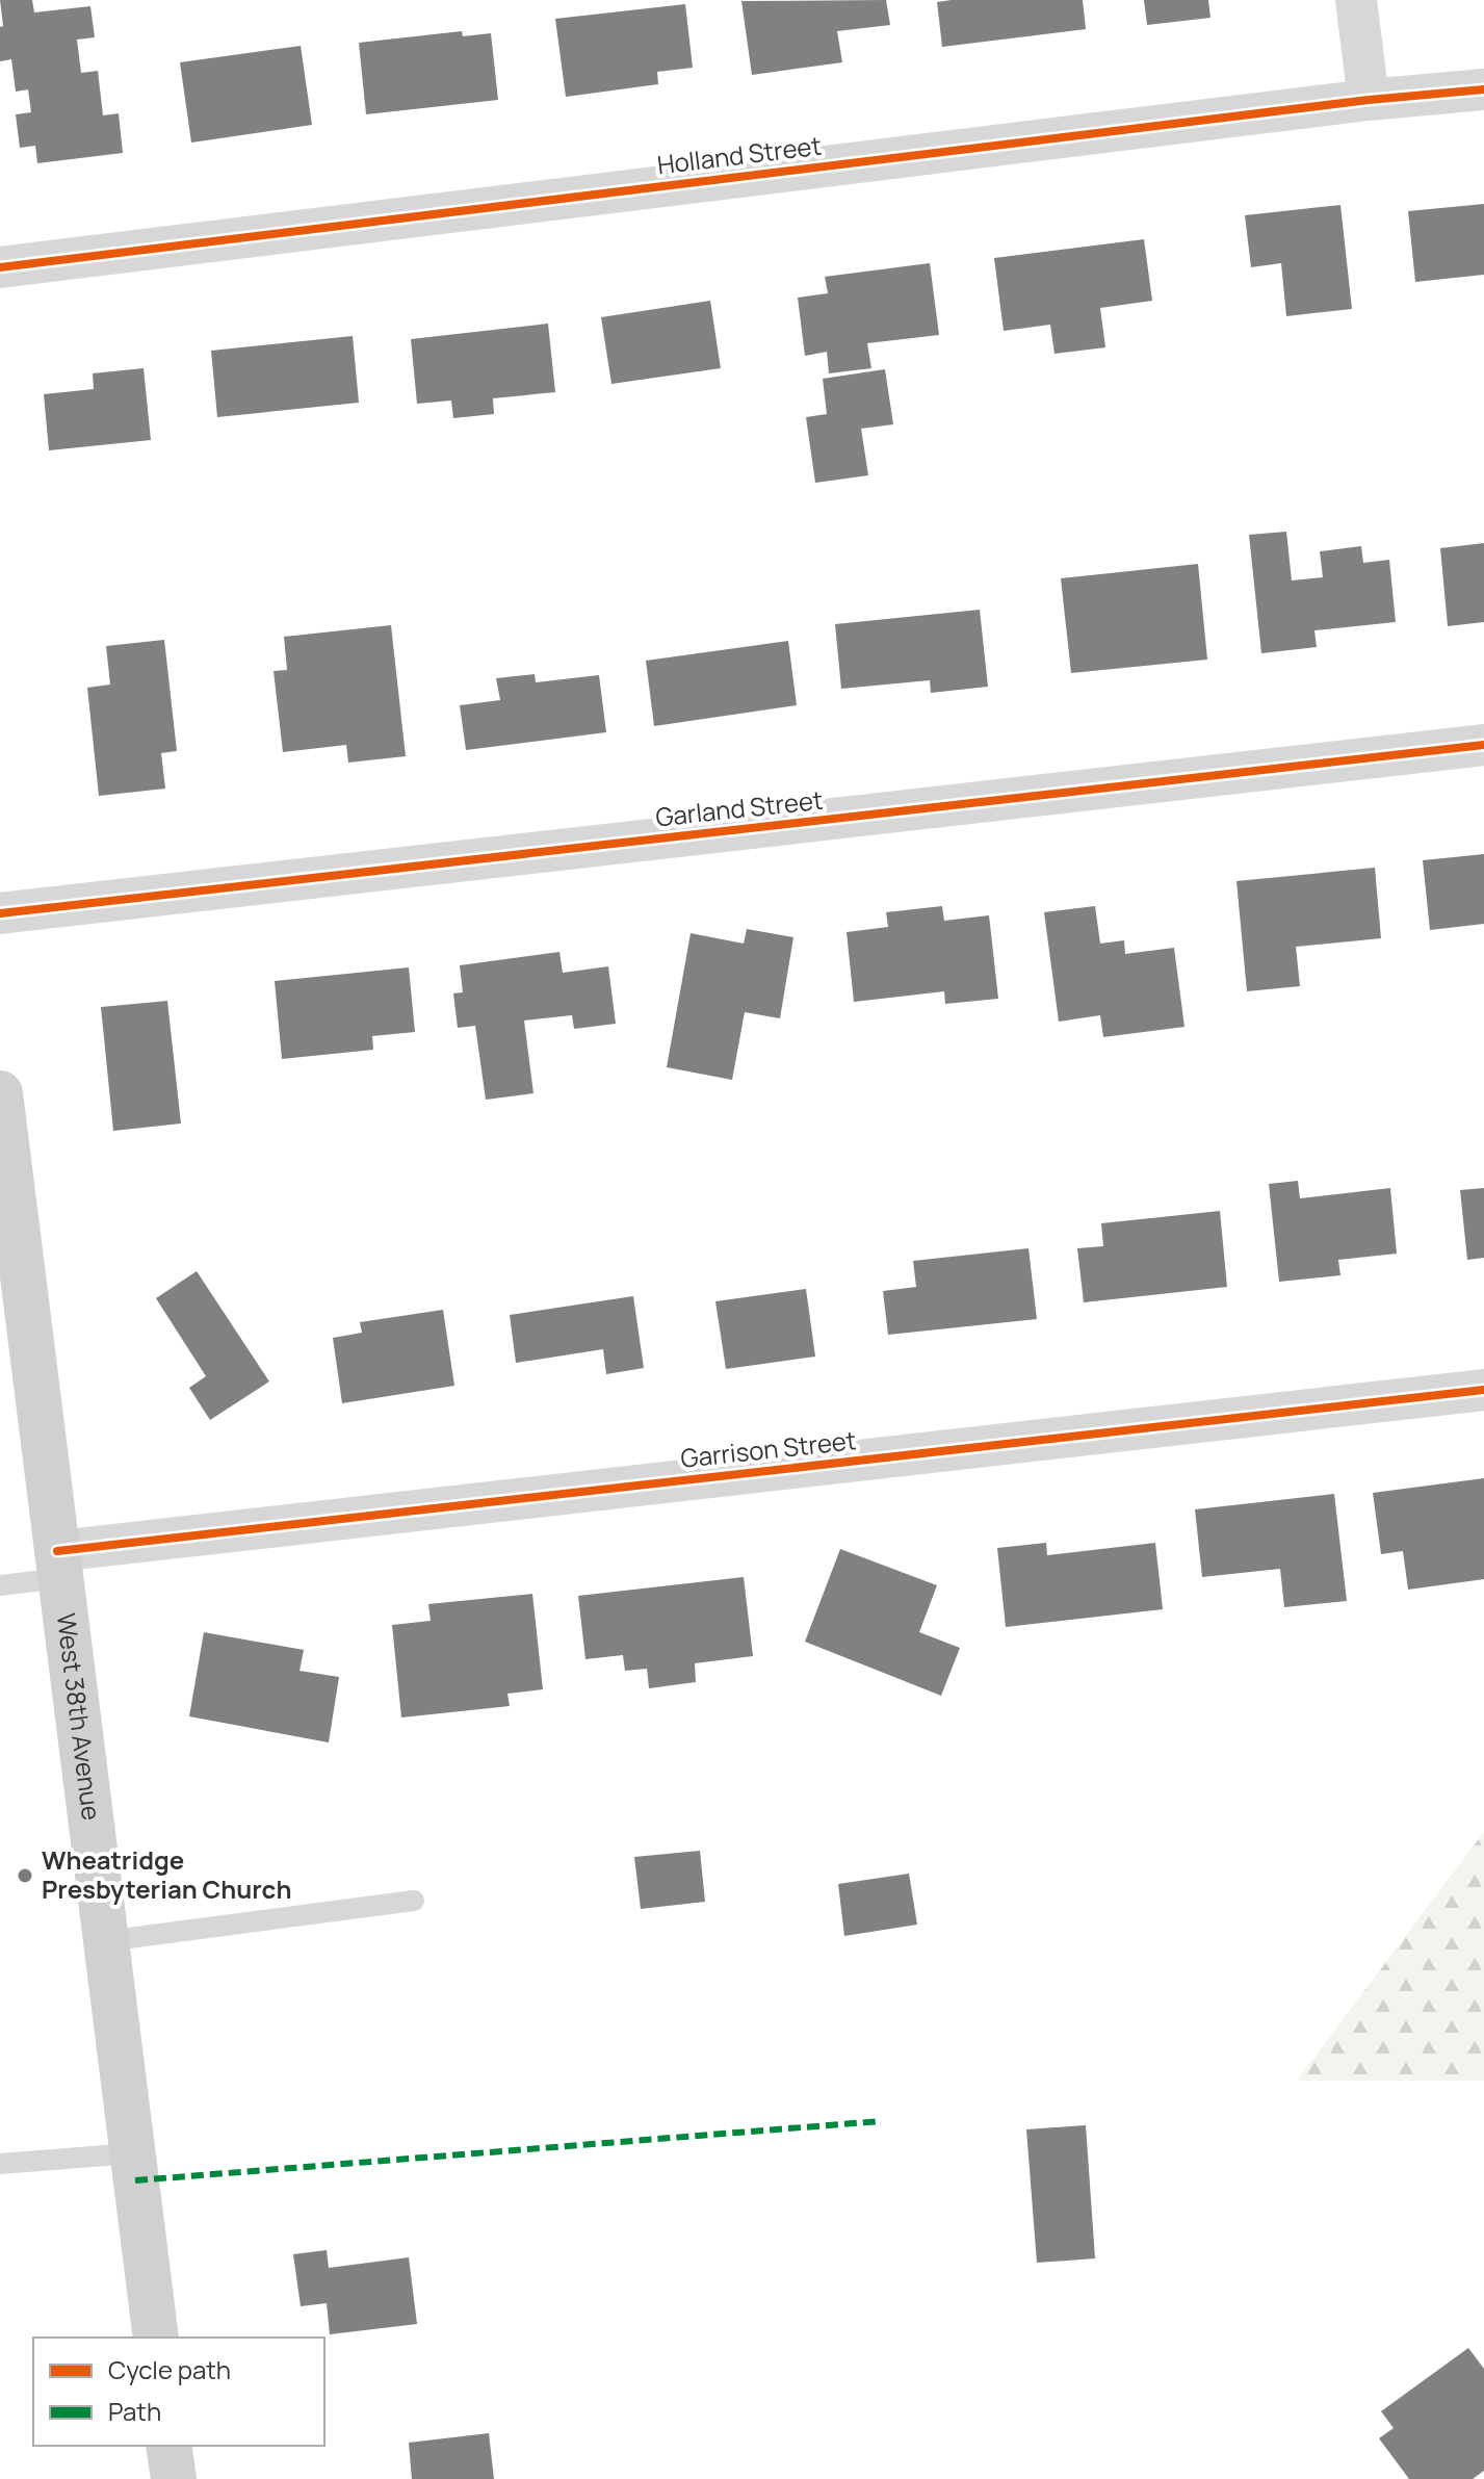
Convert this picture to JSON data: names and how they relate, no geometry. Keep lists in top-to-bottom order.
{
  "streets": {
    "main road": ["West 38th Avenue"],
    "street": ["Holland Street", "Garland Street", "Garrison Street"]
  },
  "crossings": [
    ["Garrison Street", "West 38th Avenue"]
  ],
  "places": ["Wheatridge Presbyterian Church"],
  "legend": ["Cycle path", "Path"]
}
